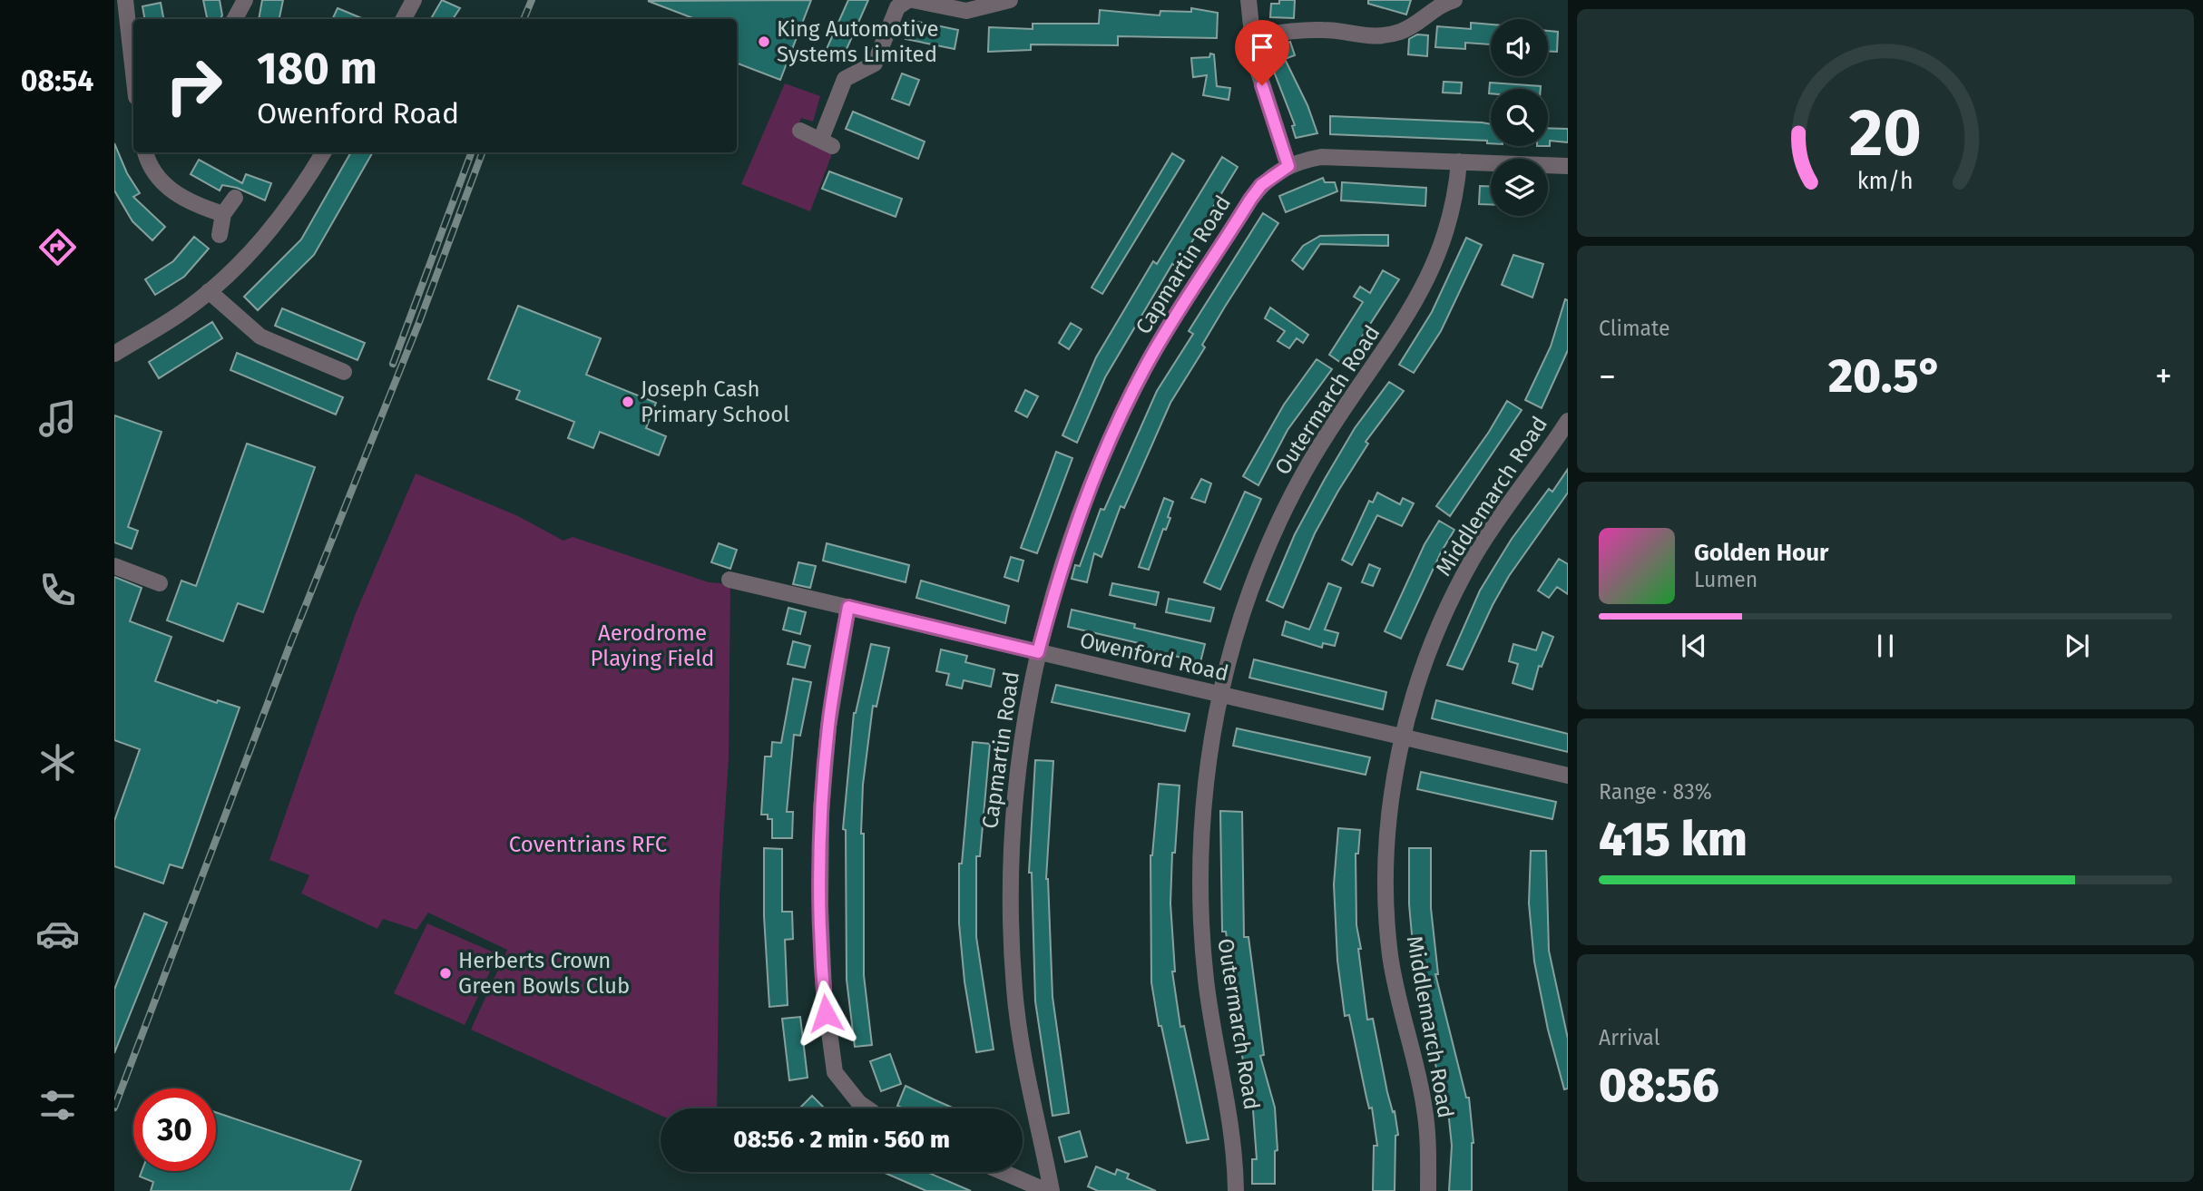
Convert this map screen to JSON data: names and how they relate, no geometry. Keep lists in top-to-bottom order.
{
  "streets": {
    "street": [
      "Capmartin Road",
      "Outermarch Road",
      "Middlemarch Road",
      "Owenford Road"
    ]
  },
  "crossings": [
    ["Capmartin Road", "Outermarch Road"],
    ["Capmartin Road", "Owenford Road"],
    ["Outermarch Road", "Owenford Road"],
    ["Middlemarch Road", "Owenford Road"]
  ],
  "parks": ["Aerodrome Playing Field", "Coventrians RFC"],
  "places": ["King Automotive Systems Limited", "Joseph Cash Primary School", "Herberts Crown Green Bowls Club"],
  "page": {
    "tabs": "08:54",
    "turn": ["180 m", "Owenford Road"],
    "tile": [
      "Climate",
      ["Range · 83%", "415 km"],
      ["Arrival", "08:56"]
    ],
    "heat": ["−", "20.5°", "+"],
    "song": ["Golden Hour", "Lumen"],
    "limit": "30",
    "trip": "08:56 · 2 min · 560 m",
    "gauge": ["20", "km/h"]
  }
}
